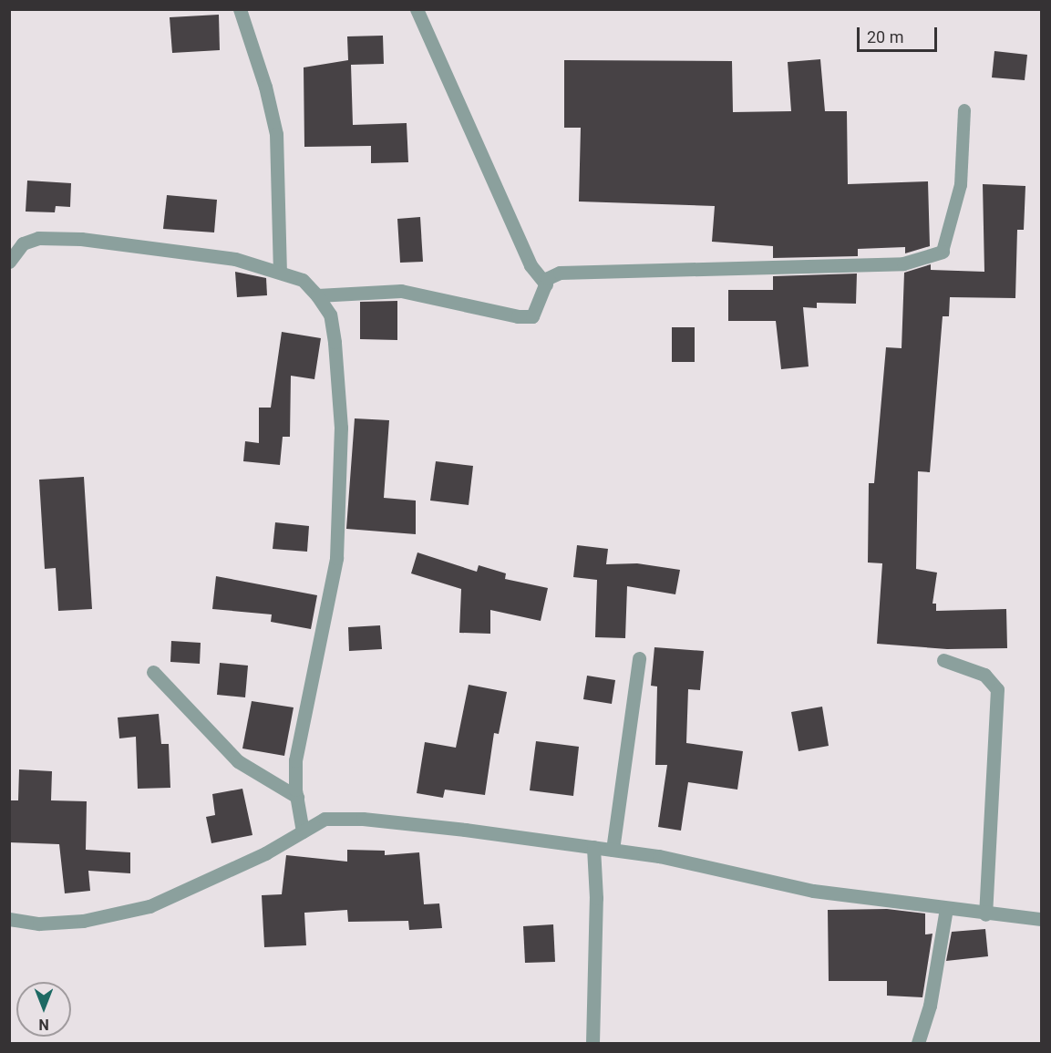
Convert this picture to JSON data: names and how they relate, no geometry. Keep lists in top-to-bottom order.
{
  "scale_bar": "20 m",
  "north": "bottom"
}
